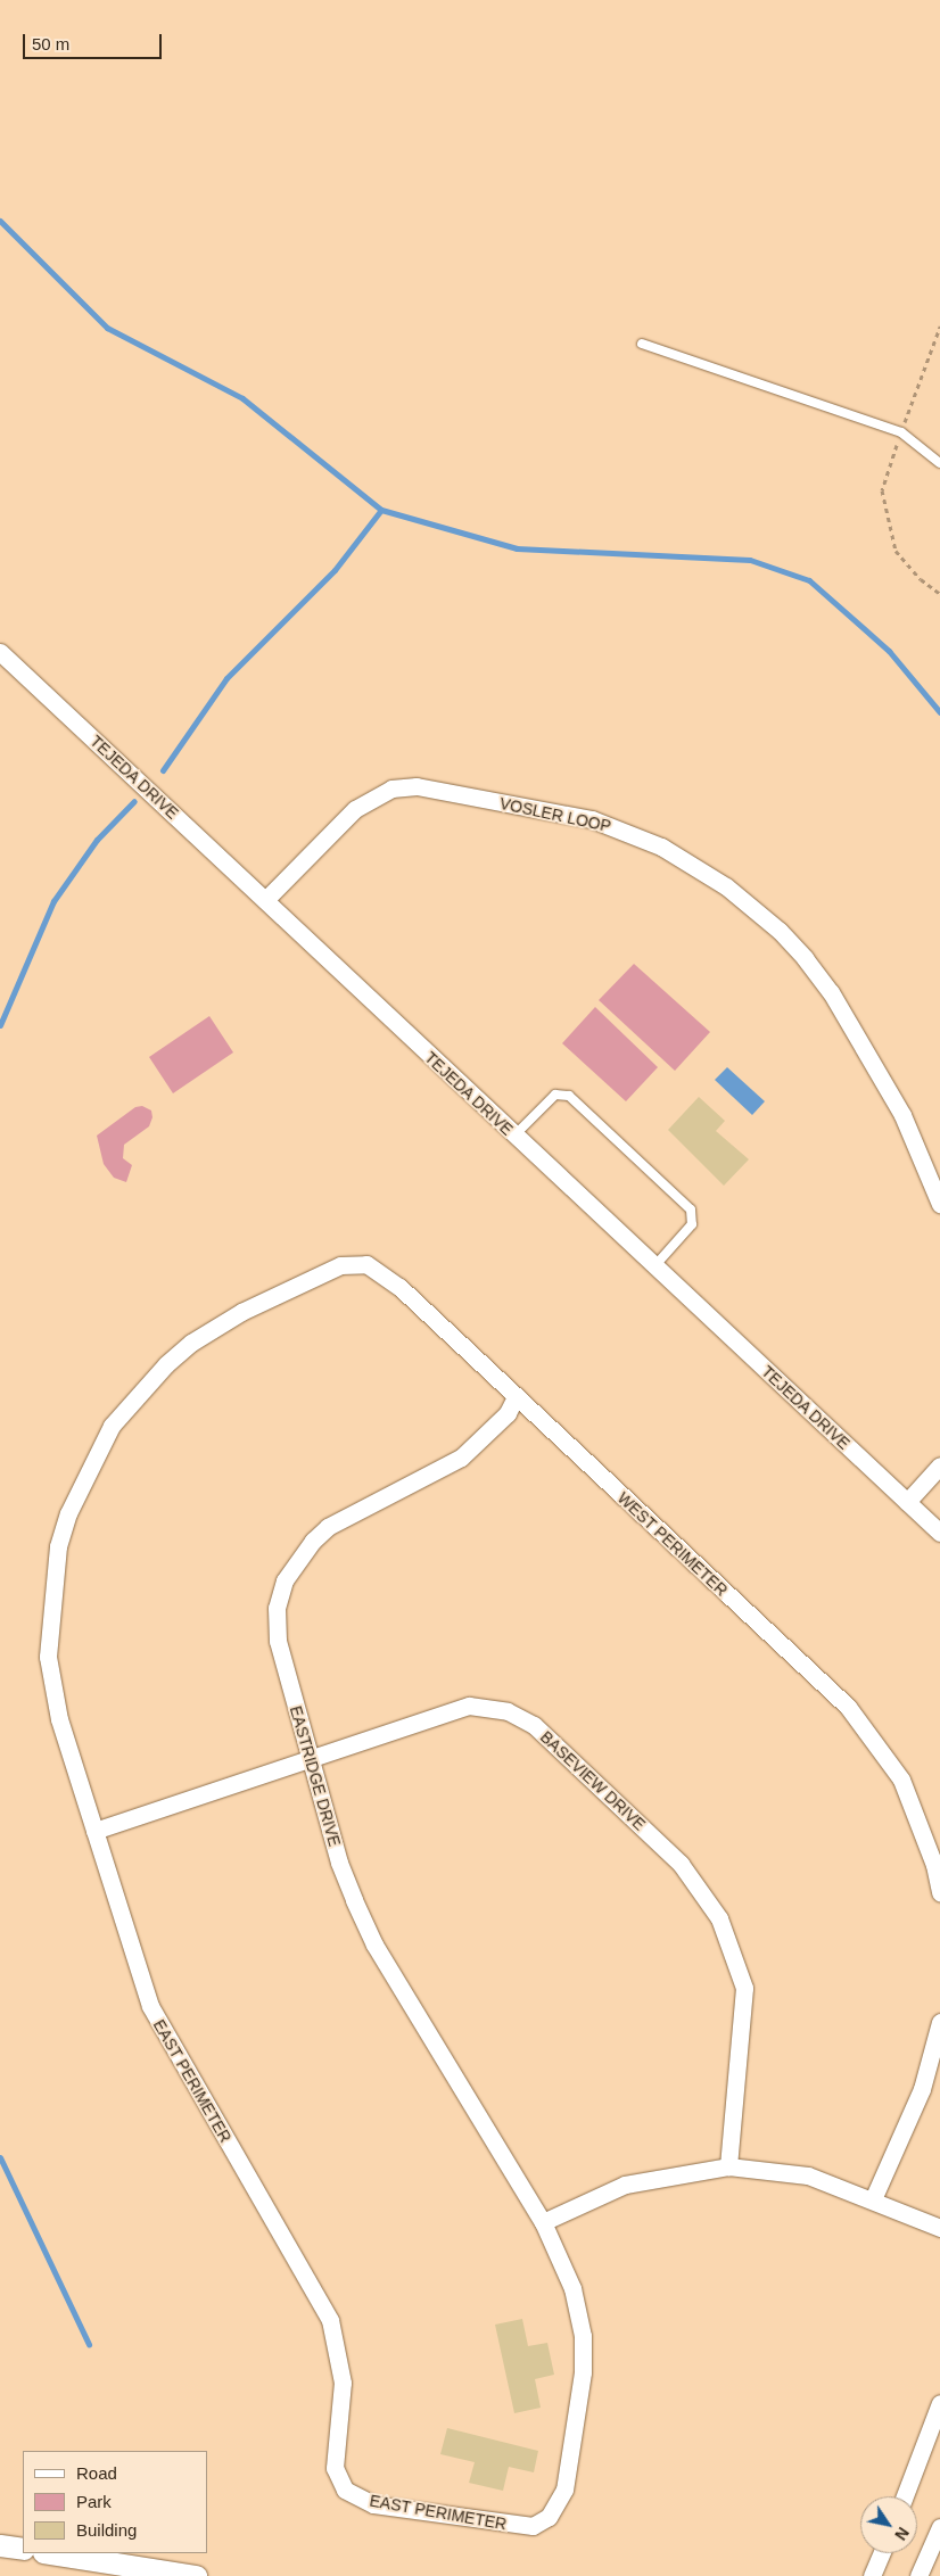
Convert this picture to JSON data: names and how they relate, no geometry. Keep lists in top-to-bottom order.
{
  "streets": {
    "street": [
      "TEJEDA DRIVE",
      "VOSLER LOOP",
      "WEST PERIMETER",
      "EASTRIDGE DRIVE",
      "BASEVIEW DRIVE",
      "EAST PERIMETER"
    ]
  },
  "crossings": [
    ["TEJEDA DRIVE", "VOSLER LOOP"],
    ["WEST PERIMETER", "EASTRIDGE DRIVE"],
    ["WEST PERIMETER", "EAST PERIMETER"],
    ["EASTRIDGE DRIVE", "BASEVIEW DRIVE"],
    ["EASTRIDGE DRIVE", "EAST PERIMETER"],
    ["BASEVIEW DRIVE", "EAST PERIMETER"]
  ],
  "legend": ["Road", "Park", "Building"],
  "scale_bar": "50 m",
  "north": "bottom right"
}
